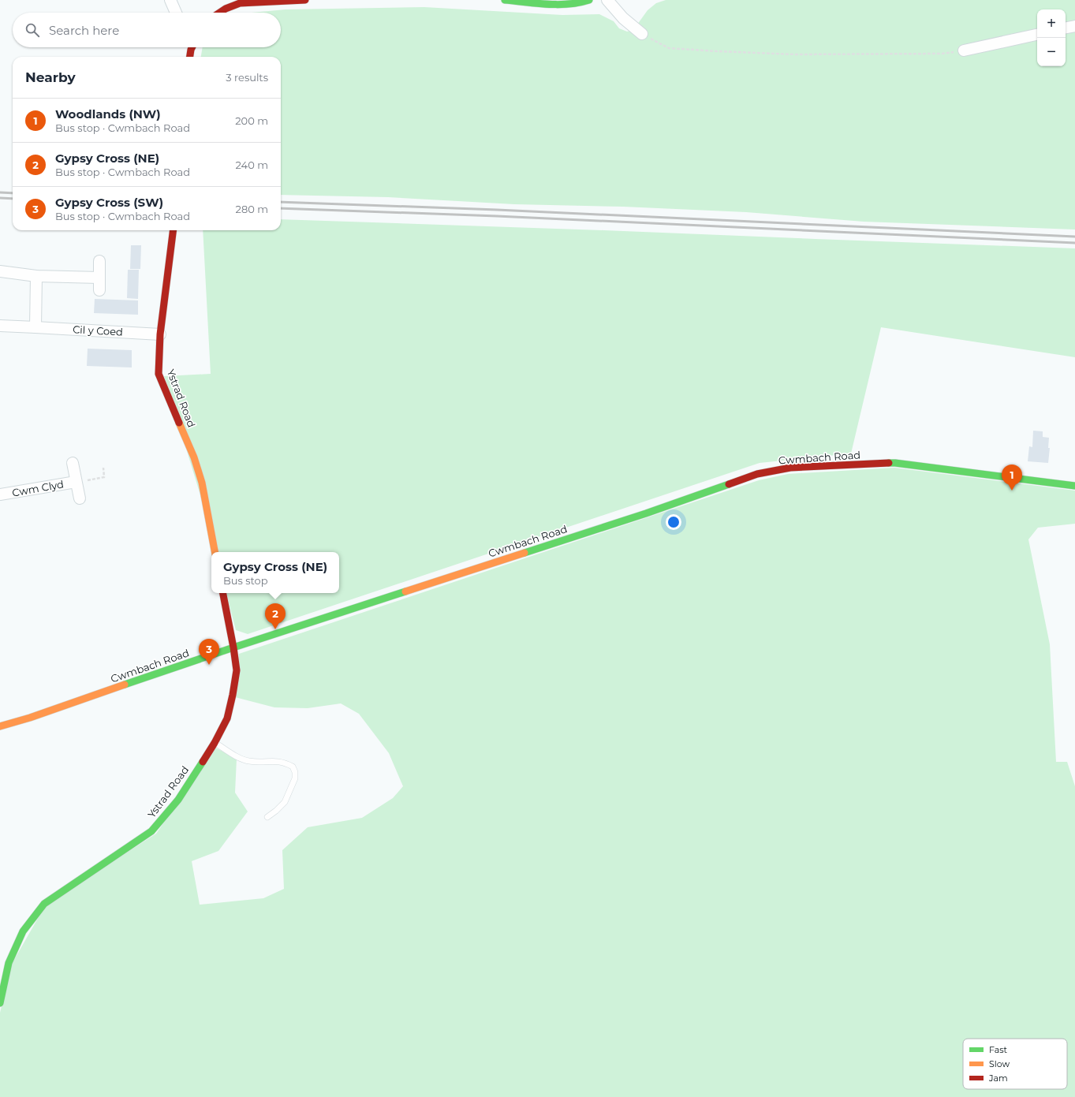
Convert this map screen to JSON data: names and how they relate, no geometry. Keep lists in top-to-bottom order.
{
  "streets": {
    "main road": ["Ystrad Road", "Cwmbach Road"],
    "street": ["Cil y Coed", "Cwm Clyd"]
  },
  "crossings": [
    ["Cil y Coed", "Ystrad Road"],
    ["Ystrad Road", "Cwmbach Road"]
  ],
  "legend": ["Fast", "Slow", "Jam"],
  "page": {
    "map_buttons": ["+", "−"],
    "search": "Search here",
    "heading": ["Nearby", "3 results"],
    "list": [
      {
        "mark": "1",
        "name": "Woodlands (NW)",
        "note": "Bus stop · Cwmbach Road",
        "value": "200 m"
      },
      {
        "mark": "2",
        "name": "Gypsy Cross (NE)",
        "note": "Bus stop · Cwmbach Road",
        "value": "240 m"
      },
      {
        "mark": "3",
        "name": "Gypsy Cross (SW)",
        "note": "Bus stop · Cwmbach Road",
        "value": "280 m"
      }
    ],
    "pins": ["1", "2", "3"],
    "popup": ["Gypsy Cross (NE)", "Bus stop"]
  }
}
